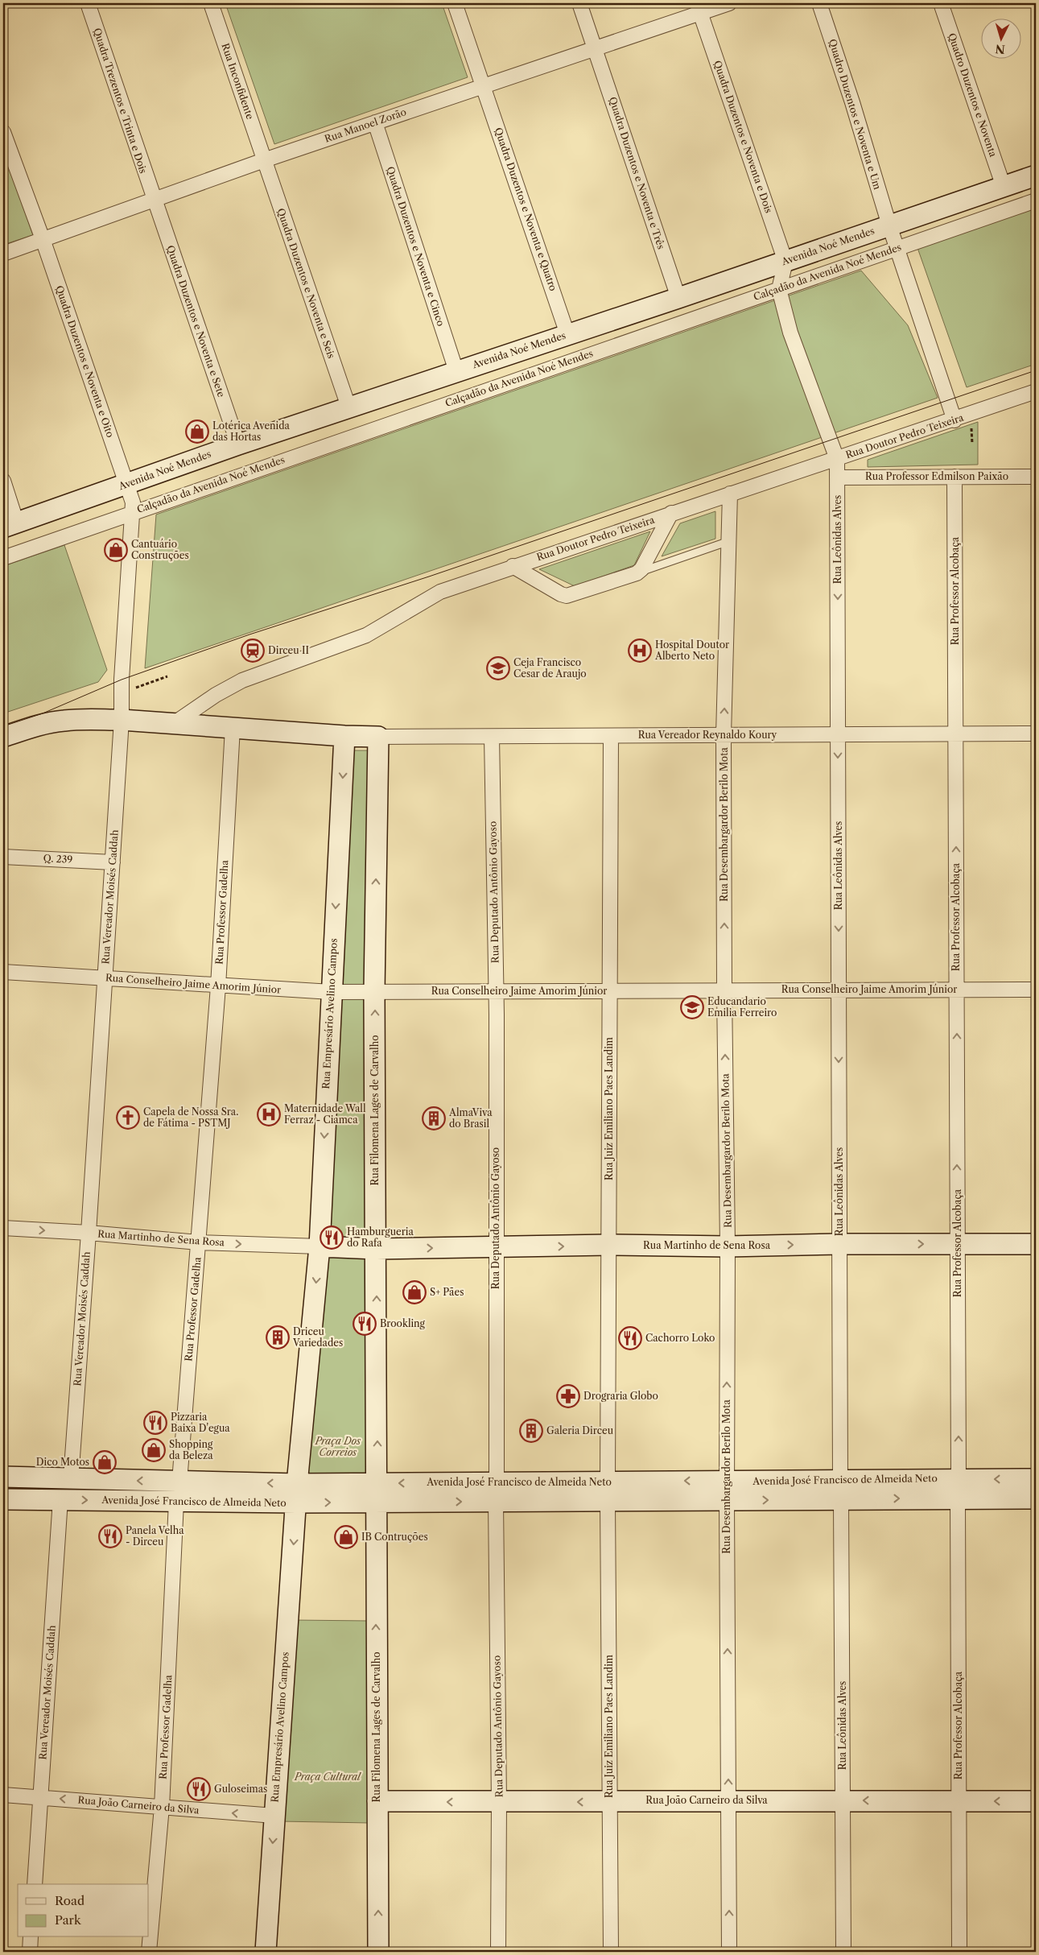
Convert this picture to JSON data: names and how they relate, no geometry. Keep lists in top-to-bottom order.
{
  "streets": {
    "street": [
      "Rua Inconfidente",
      "Quadro Duzentos e Noventa",
      "Quadra Trezentos e Trinta e Dois",
      "Quadro Duzentos e Noventa e Um",
      "Rua Manoel Zorão",
      "Quadra Duzentos e Noventa e Dois",
      "Quadra Duzentos e Noventa e Três",
      "Quadra Duzentos e Noventa e Quatro",
      "Quadra Duzentos e Noventa e Cinco",
      "Avenida Noé Mendes",
      "Calçadão da Avenida Noé Mendes",
      "Quadra Duzentos e Noventa e Seis",
      "Quadra Duzentos e Noventa e Sete",
      "Quadra Duzentos e Noventa e Oito",
      "Rua Doutor Pedro Teixeira",
      "Rua Professor Edmilson Paixão",
      "Rua Leônidas Alves",
      "Rua Professor Alcobaça",
      "Rua Vereador Reynaldo Koury",
      "Rua Desembargardor Berilo Mota",
      "Q. 239",
      "Rua Deputado Antônio Gayoso",
      "Rua Vereador Moisés Caddah",
      "Rua Professor Gadelha",
      "Rua Conselheiro Jaime Amorim Júnior",
      "Rua Empresário Avelino Campos",
      "Rua Juiz Emiliano Paes Landim",
      "Rua Filomena Lages de Carvalho",
      "Rua Martinho de Sena Rosa",
      "Avenida José Francisco de Almeida Neto",
      "Rua João Carneiro da Silva"
    ]
  },
  "crossings": [
    ["Rua Inconfidente", "Rua Manoel Zorão"],
    ["Rua Inconfidente", "Quadra Duzentos e Noventa e Seis"],
    ["Quadro Duzentos e Noventa", "Avenida Noé Mendes"],
    ["Quadra Trezentos e Trinta e Dois", "Rua Manoel Zorão"],
    ["Quadra Trezentos e Trinta e Dois", "Quadra Duzentos e Noventa e Sete"],
    ["Quadro Duzentos e Noventa e Um", "Avenida Noé Mendes"],
    ["Quadro Duzentos e Noventa e Um", "Calçadão da Avenida Noé Mendes"],
    ["Quadro Duzentos e Noventa e Um", "Rua Doutor Pedro Teixeira"],
    ["Rua Manoel Zorão", "Quadra Duzentos e Noventa e Dois"],
    ["Rua Manoel Zorão", "Quadra Duzentos e Noventa e Três"],
    ["Rua Manoel Zorão", "Quadra Duzentos e Noventa e Quatro"],
    ["Rua Manoel Zorão", "Quadra Duzentos e Noventa e Cinco"],
    ["Rua Manoel Zorão", "Quadra Duzentos e Noventa e Seis"],
    ["Rua Manoel Zorão", "Quadra Duzentos e Noventa e Sete"],
    ["Rua Manoel Zorão", "Quadra Duzentos e Noventa e Oito"],
    ["Quadra Duzentos e Noventa e Dois", "Avenida Noé Mendes"],
    ["Quadra Duzentos e Noventa e Dois", "Rua Leônidas Alves"],
    ["Quadra Duzentos e Noventa e Três", "Avenida Noé Mendes"],
    ["Quadra Duzentos e Noventa e Quatro", "Avenida Noé Mendes"],
    ["Quadra Duzentos e Noventa e Cinco", "Avenida Noé Mendes"],
    ["Avenida Noé Mendes", "Quadra Duzentos e Noventa e Seis"],
    ["Avenida Noé Mendes", "Quadra Duzentos e Noventa e Sete"],
    ["Avenida Noé Mendes", "Quadra Duzentos e Noventa e Oito"],
    ["Avenida Noé Mendes", "Rua Leônidas Alves"],
    ["Avenida Noé Mendes", "Rua Vereador Moisés Caddah"],
    ["Calçadão da Avenida Noé Mendes", "Rua Leônidas Alves"],
    ["Calçadão da Avenida Noé Mendes", "Rua Vereador Moisés Caddah"],
    ["Quadra Duzentos e Noventa e Oito", "Rua Vereador Moisés Caddah"],
    ["Rua Doutor Pedro Teixeira", "Rua Leônidas Alves"],
    ["Rua Doutor Pedro Teixeira", "Rua Desembargardor Berilo Mota"],
    ["Rua Professor Edmilson Paixão", "Rua Leônidas Alves"],
    ["Rua Professor Edmilson Paixão", "Rua Professor Alcobaça"],
    ["Rua Leônidas Alves", "Rua Vereador Reynaldo Koury"],
    ["Rua Leônidas Alves", "Rua Conselheiro Jaime Amorim Júnior"],
    ["Rua Leônidas Alves", "Rua Martinho de Sena Rosa"],
    ["Rua Leônidas Alves", "Avenida José Francisco de Almeida Neto"],
    ["Rua Leônidas Alves", "Rua João Carneiro da Silva"],
    ["Rua Professor Alcobaça", "Rua Vereador Reynaldo Koury"],
    ["Rua Professor Alcobaça", "Rua Conselheiro Jaime Amorim Júnior"],
    ["Rua Professor Alcobaça", "Rua Martinho de Sena Rosa"],
    ["Rua Professor Alcobaça", "Avenida José Francisco de Almeida Neto"],
    ["Rua Professor Alcobaça", "Rua João Carneiro da Silva"],
    ["Rua Vereador Reynaldo Koury", "Rua Desembargardor Berilo Mota"],
    ["Rua Vereador Reynaldo Koury", "Rua Deputado Antônio Gayoso"],
    ["Rua Vereador Reynaldo Koury", "Rua Juiz Emiliano Paes Landim"],
    ["Rua Vereador Reynaldo Koury", "Rua Filomena Lages de Carvalho"],
    ["Rua Desembargardor Berilo Mota", "Rua Conselheiro Jaime Amorim Júnior"],
    ["Rua Desembargardor Berilo Mota", "Rua Martinho de Sena Rosa"],
    ["Rua Desembargardor Berilo Mota", "Avenida José Francisco de Almeida Neto"],
    ["Rua Desembargardor Berilo Mota", "Rua João Carneiro da Silva"],
    ["Q. 239", "Rua Vereador Moisés Caddah"],
    ["Rua Deputado Antônio Gayoso", "Rua Conselheiro Jaime Amorim Júnior"],
    ["Rua Deputado Antônio Gayoso", "Rua Martinho de Sena Rosa"],
    ["Rua Deputado Antônio Gayoso", "Avenida José Francisco de Almeida Neto"],
    ["Rua Deputado Antônio Gayoso", "Rua João Carneiro da Silva"],
    ["Rua Vereador Moisés Caddah", "Rua Conselheiro Jaime Amorim Júnior"],
    ["Rua Vereador Moisés Caddah", "Rua Martinho de Sena Rosa"],
    ["Rua Vereador Moisés Caddah", "Avenida José Francisco de Almeida Neto"],
    ["Rua Vereador Moisés Caddah", "Rua João Carneiro da Silva"],
    ["Rua Professor Gadelha", "Rua Conselheiro Jaime Amorim Júnior"],
    ["Rua Professor Gadelha", "Rua Martinho de Sena Rosa"],
    ["Rua Professor Gadelha", "Avenida José Francisco de Almeida Neto"],
    ["Rua Professor Gadelha", "Rua João Carneiro da Silva"],
    ["Rua Conselheiro Jaime Amorim Júnior", "Rua Empresário Avelino Campos"],
    ["Rua Conselheiro Jaime Amorim Júnior", "Rua Juiz Emiliano Paes Landim"],
    ["Rua Conselheiro Jaime Amorim Júnior", "Rua Filomena Lages de Carvalho"],
    ["Rua Empresário Avelino Campos", "Rua Martinho de Sena Rosa"],
    ["Rua Empresário Avelino Campos", "Avenida José Francisco de Almeida Neto"],
    ["Rua Empresário Avelino Campos", "Rua João Carneiro da Silva"],
    ["Rua Juiz Emiliano Paes Landim", "Rua Martinho de Sena Rosa"],
    ["Rua Juiz Emiliano Paes Landim", "Avenida José Francisco de Almeida Neto"],
    ["Rua Juiz Emiliano Paes Landim", "Rua João Carneiro da Silva"],
    ["Rua Filomena Lages de Carvalho", "Rua Martinho de Sena Rosa"],
    ["Rua Filomena Lages de Carvalho", "Avenida José Francisco de Almeida Neto"],
    ["Rua Filomena Lages de Carvalho", "Rua João Carneiro da Silva"]
  ],
  "one_way": [
    "Rua Leônidas Alves",
    "Rua Professor Alcobaça",
    "Rua Desembargardor Berilo Mota",
    "Rua Empresário Avelino Campos",
    "Rua Filomena Lages de Carvalho",
    "Rua Martinho de Sena Rosa",
    "Rua João Carneiro da Silva"
  ],
  "parks": ["Praça Dos Correios", "Praça Cultural"],
  "places": {
    "shop": [
      "Lotérica Avenida das Hortas",
      "Cantuário Construções",
      "S+ Pães",
      "Shopping da Beleza",
      "Dico Motos",
      "IB Contruções"
    ],
    "station": ["Dirceu II"],
    "hospital": ["Hospital Doutor Alberto Neto", "Maternidade Wall Ferraz - Ciamca"],
    "school or university": ["Ceja Francisco Cesar de Araujo", "Educandario Emilia Ferreiro"],
    "church": ["Capela de Nossa Sra. de Fátima - PSTMJ"],
    "building": ["AlmaViva do Brasil", "Driceu Variedades", "Galeria Dirceu"],
    "restaurant": [
      "Hamburgueria do Rafa",
      "Brookling",
      "Cachorro Loko",
      "Pizzaria Baixa D'egua",
      "Panela Velha - Dirceu",
      "Guloseimas"
    ],
    "pharmacy": ["Drograria Globo"]
  },
  "legend": ["Road", "Park"],
  "north": "bottom"
}
